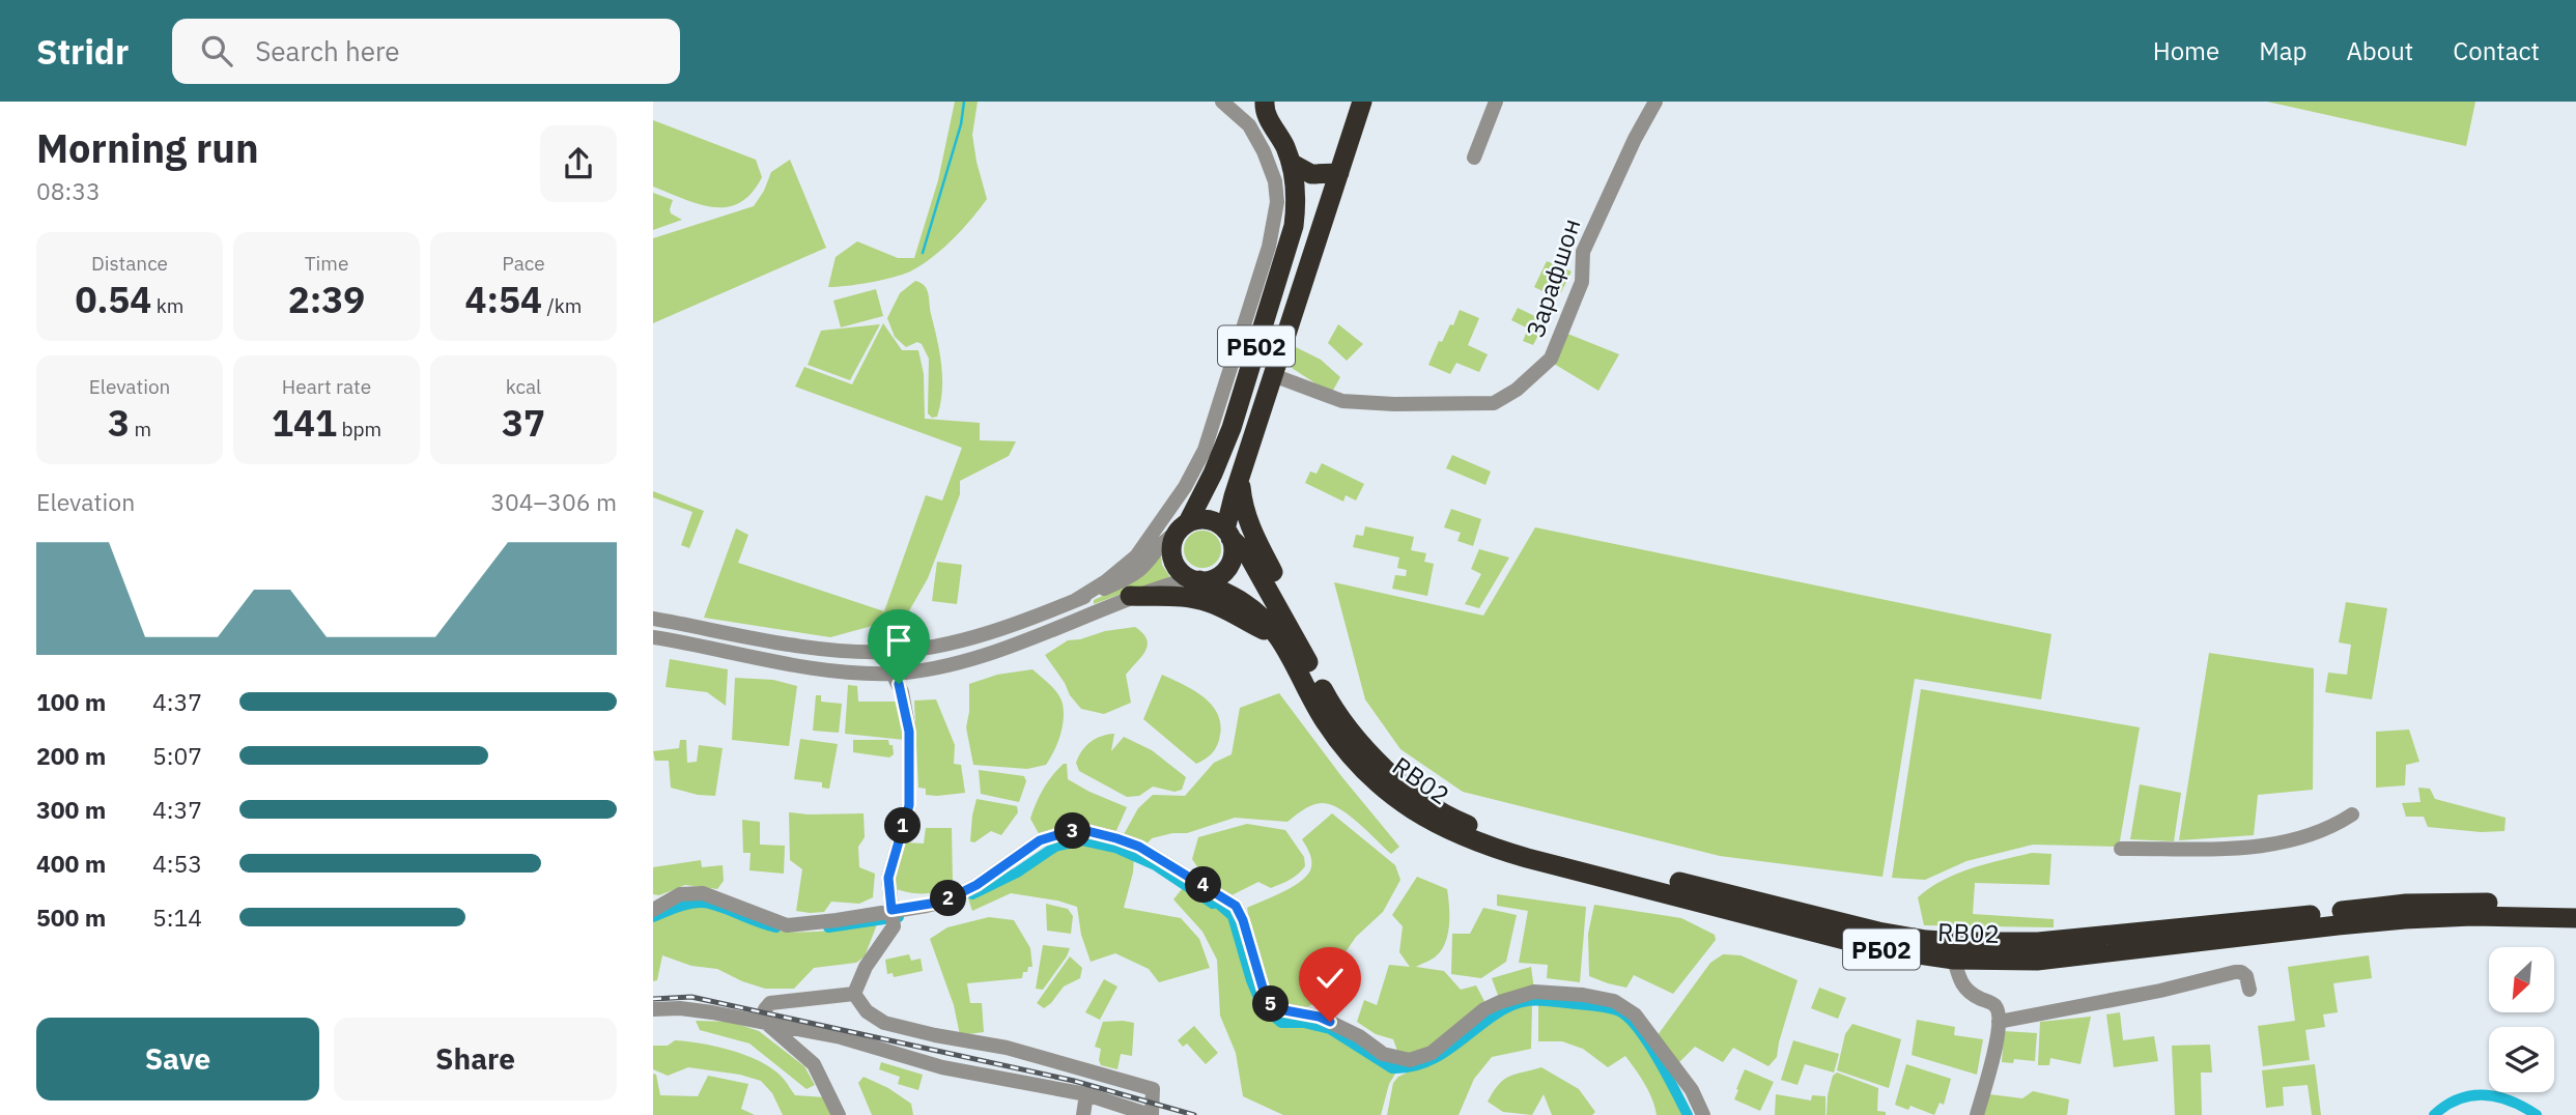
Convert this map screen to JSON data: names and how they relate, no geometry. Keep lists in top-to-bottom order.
{
  "streets": {
    "highway": ["РБ02", "RB02"],
    "street": ["Зарафшон"]
  },
  "crossings": [
    ["Зарафшон", "РБ02"],
    ["РБ02", "RB02"]
  ],
  "north": "bottom left",
  "page": {
    "header": "Stridr",
    "search": "Search here",
    "nav": [
      "Home",
      "Map",
      "About",
      "Contact"
    ],
    "heading": ["Morning run", "08:33"],
    "stats": [
      ["Distance", "0.54 km"],
      ["Time", "2:39"],
      ["Pace", "4:54 /km"],
      ["Elevation", "3 m"],
      ["Heart rate", "141 bpm"],
      ["kcal", "37"]
    ],
    "chart": ["Elevation", "304–306 m"],
    "list": [
      {
        "name": "100 m",
        "note": "4:37"
      },
      {
        "name": "200 m",
        "note": "5:07"
      },
      {
        "name": "300 m",
        "note": "4:37"
      },
      {
        "name": "400 m",
        "note": "4:53"
      },
      {
        "name": "500 m",
        "note": "5:14"
      }
    ],
    "pins": [
      "1",
      "3",
      "4",
      "2",
      "5"
    ],
    "buttons": ["Save", "Share"]
  }
}
